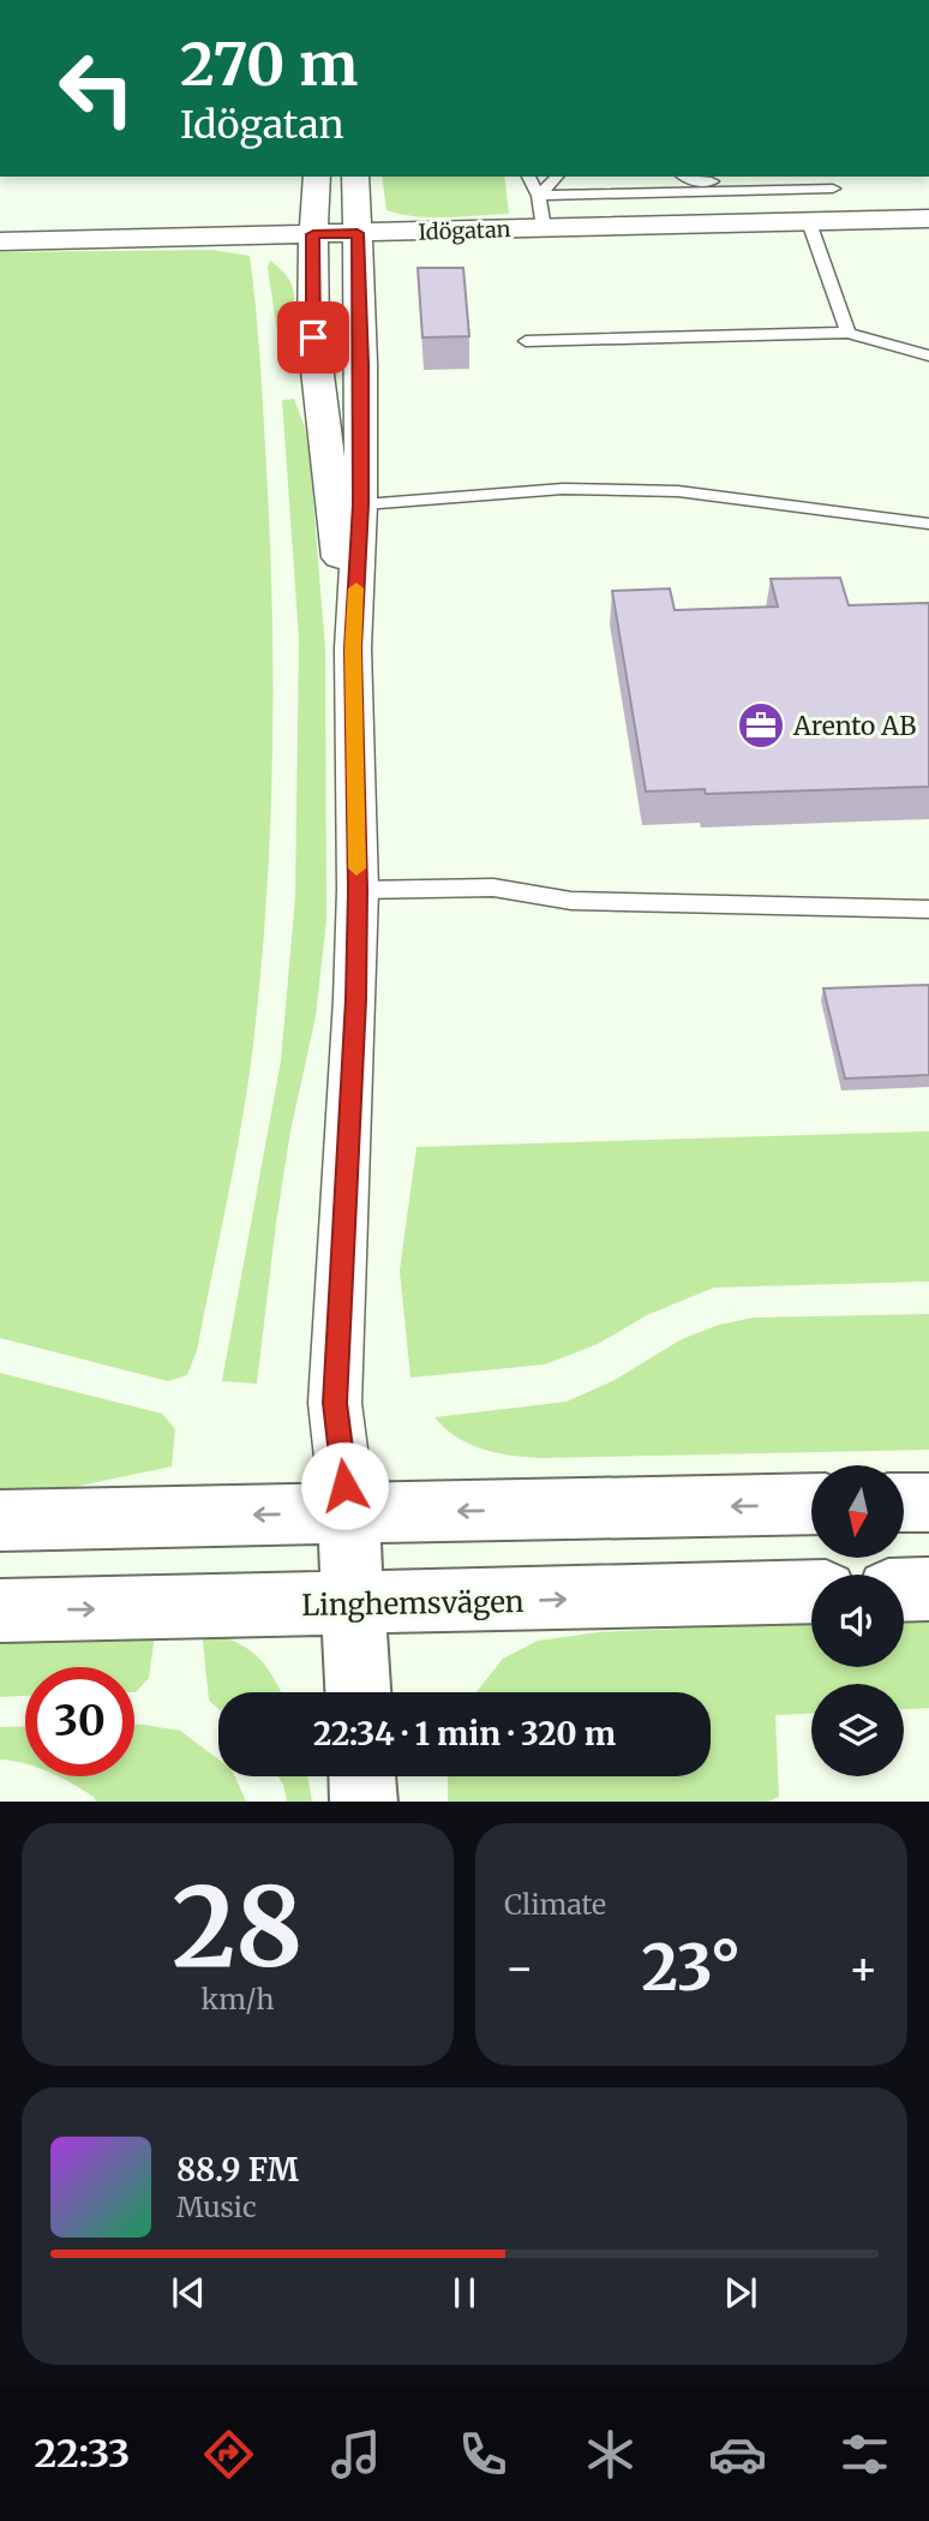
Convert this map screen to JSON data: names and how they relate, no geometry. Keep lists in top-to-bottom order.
{
  "streets": {
    "main road": ["Linghemsvägen"],
    "street": ["Idögatan"]
  },
  "places": {
    "office": ["Arento AB"]
  },
  "north": "bottom",
  "page": {
    "turn": ["270 m", "Idögatan"],
    "limit": "30",
    "trip": "22:34 · 1 min · 320 m",
    "tile": [
      ["28", "km/h"],
      "Climate"
    ],
    "heat": ["−", "23°", "+"],
    "song": ["88.9 FM", "Music"],
    "tabs": "22:33"
  }
}
